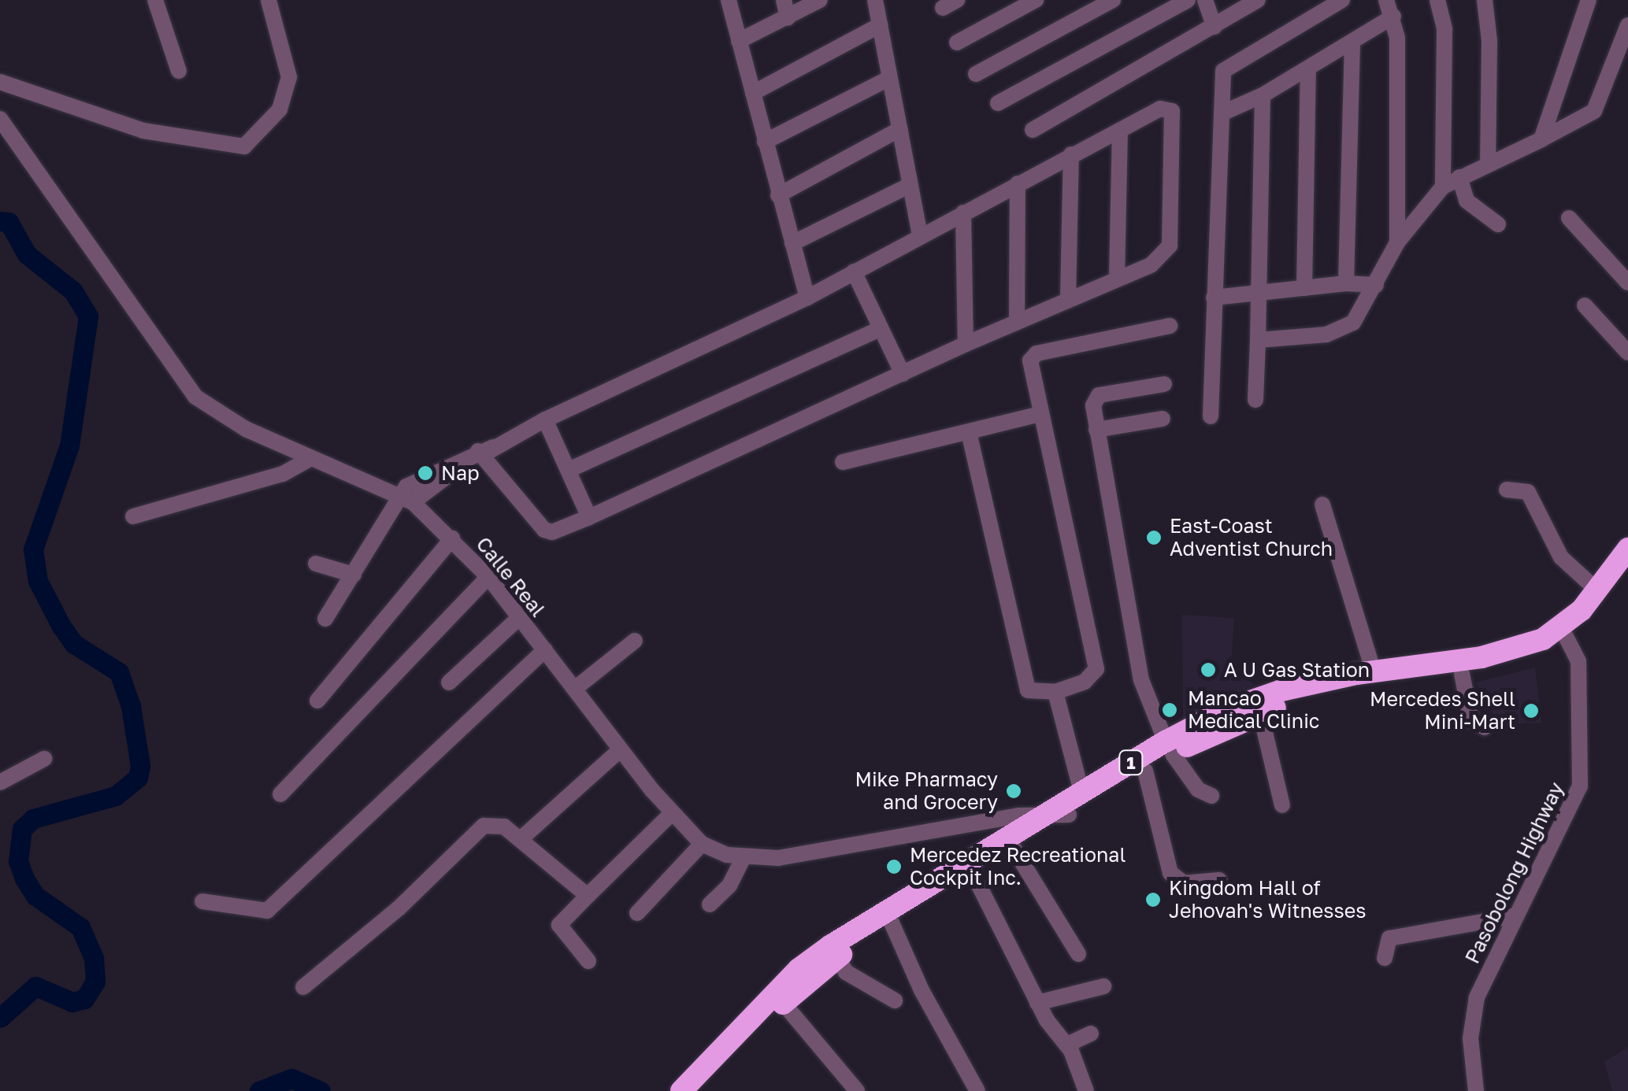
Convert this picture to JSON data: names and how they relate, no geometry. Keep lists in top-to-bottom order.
{
  "streets": {
    "highway": ["1"],
    "street": ["Calle Real", "Pasobolong Highway"]
  },
  "crossings": [
    ["Calle Real", "1"],
    ["1", "Pasobolong Highway"]
  ],
  "places": [
    "Nap",
    "East-Coast Adventist Church",
    "A U Gas Station",
    "Mancao Medical Clinic",
    "Mercedes Shell Mini-Mart",
    "Mike Pharmacy and Grocery",
    "Mercedez Recreational Cockpit Inc.",
    "Kingdom Hall of Jehovah's Witnesses"
  ]
}
